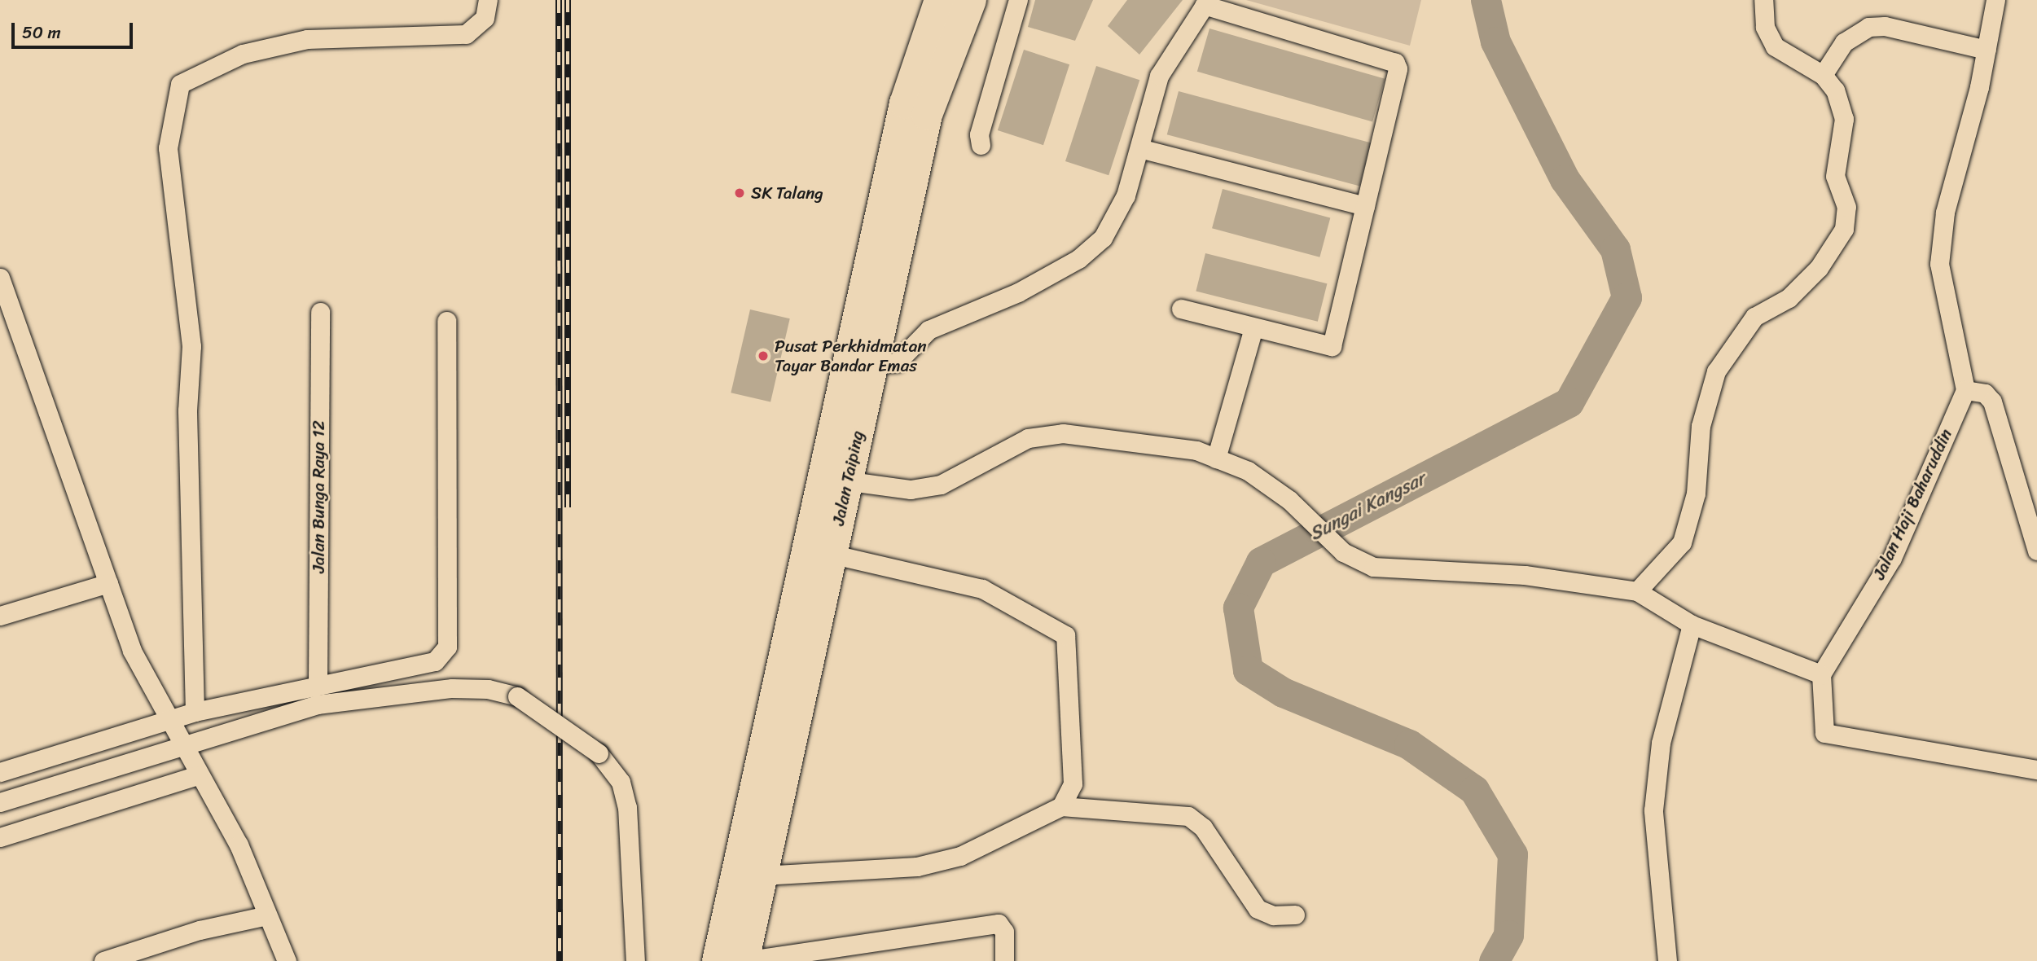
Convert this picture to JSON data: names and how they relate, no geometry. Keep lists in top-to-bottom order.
{
  "streets": {
    "highway": ["Jalan Taiping"],
    "street": ["Jalan Bunga Raya 12", "Jalan Haji Baharuddin"]
  },
  "water": ["Sungai Kangsar"],
  "places": ["SK Talang", "Pusat Perkhidmatan Tayar Bandar Emas"],
  "scale_bar": "50 m"
}
